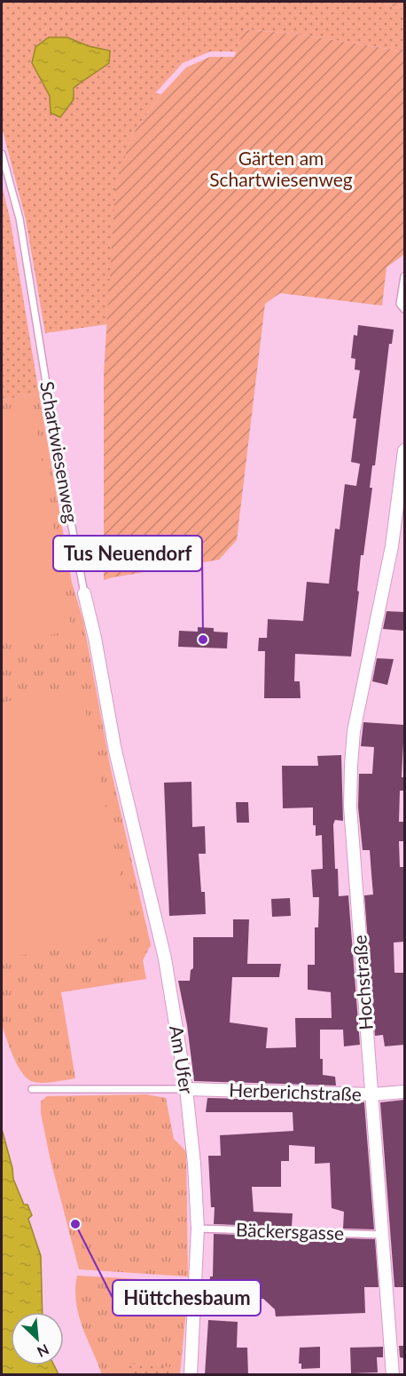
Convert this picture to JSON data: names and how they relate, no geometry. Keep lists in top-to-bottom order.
{
  "streets": {
    "street": [
      "Schartwiesenweg",
      "Hochstraße",
      "Am Ufer",
      "Herberichstraße"
    ],
    "lane": ["Bäckersgasse"]
  },
  "crossings": [
    ["Schartwiesenweg", "Am Ufer"],
    ["Hochstraße", "Herberichstraße"],
    ["Hochstraße", "Bäckersgasse"],
    ["Am Ufer", "Herberichstraße"],
    ["Am Ufer", "Bäckersgasse"]
  ],
  "parks": ["Gärten am Schartwiesenweg"],
  "places": ["Tus Neuendorf", "Hüttchesbaum"],
  "north": "bottom right"
}
